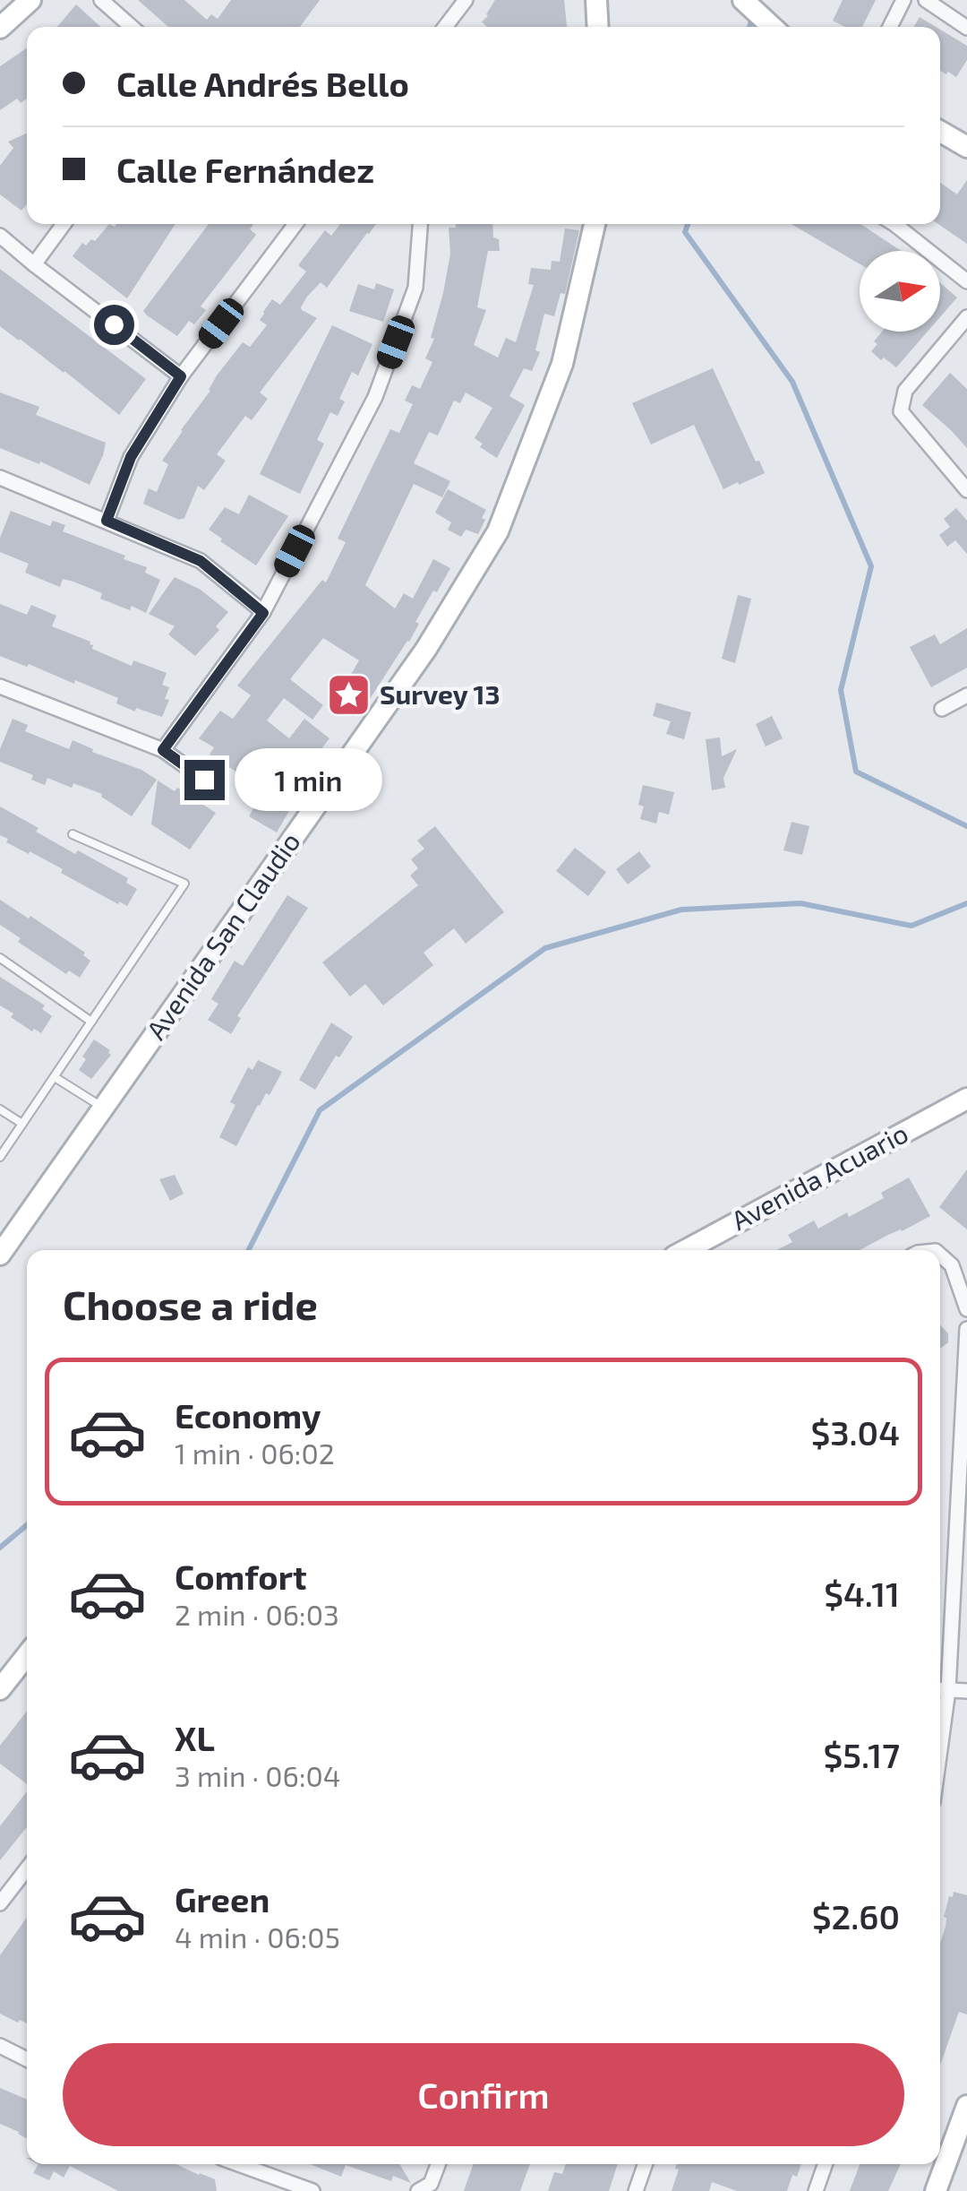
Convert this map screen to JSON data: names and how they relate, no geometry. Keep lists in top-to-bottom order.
{
  "streets": {
    "street": ["Avenida San Claudio", "Avenida Acuario"]
  },
  "places": {
    "place": ["Survey 13"]
  },
  "north": "right",
  "page": {
    "banner": ["Calle Andrés Bello", "Calle Fernández"],
    "bubble": "1 min",
    "heading": "Choose a ride",
    "list": [
      {
        "name": "Economy",
        "note": "1 min · 06:02",
        "value": "$3.04"
      },
      {
        "name": "Comfort",
        "note": "2 min · 06:03",
        "value": "$4.11"
      },
      {
        "name": "XL",
        "note": "3 min · 06:04",
        "value": "$5.17"
      },
      {
        "name": "Green",
        "note": "4 min · 06:05",
        "value": "$2.60"
      }
    ],
    "buttons": "Confirm"
  }
}
